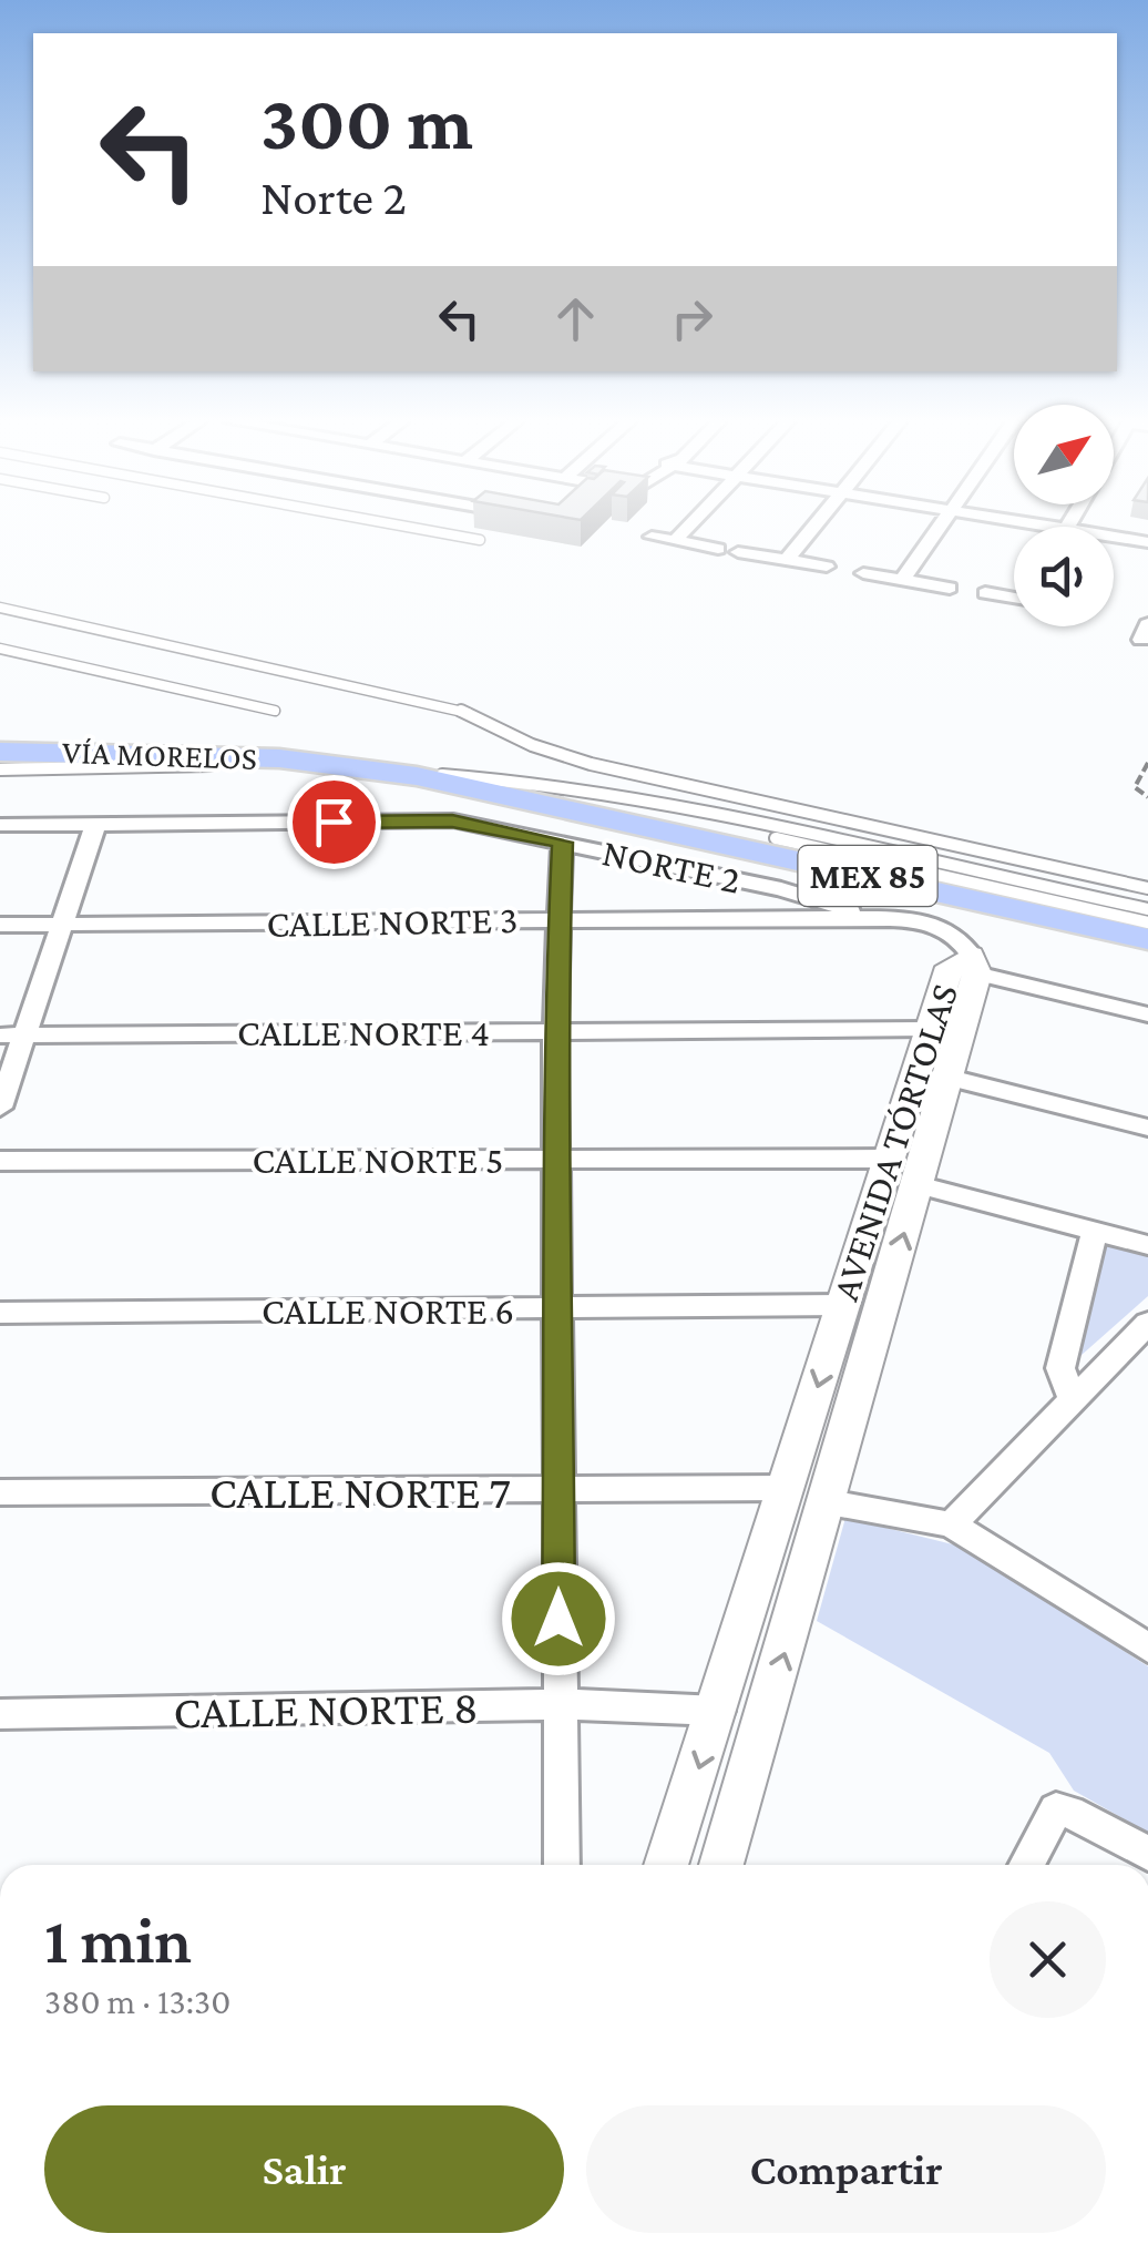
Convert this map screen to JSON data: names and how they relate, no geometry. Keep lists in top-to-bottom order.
{
  "streets": {
    "main road": ["VÍA MORELOS", "MEX 85"],
    "street": [
      "NORTE 2",
      "CALLE NORTE 3",
      "CALLE NORTE 4",
      "AVENIDA TÓRTOLAS",
      "CALLE NORTE 5",
      "CALLE NORTE 6",
      "CALLE NORTE 7",
      "CALLE NORTE 8"
    ]
  },
  "crossings": [
    ["VÍA MORELOS", "MEX 85"],
    ["NORTE 2", "CALLE NORTE 3"],
    ["CALLE NORTE 3", "AVENIDA TÓRTOLAS"],
    ["CALLE NORTE 4", "AVENIDA TÓRTOLAS"],
    ["AVENIDA TÓRTOLAS", "CALLE NORTE 5"],
    ["AVENIDA TÓRTOLAS", "CALLE NORTE 6"],
    ["AVENIDA TÓRTOLAS", "CALLE NORTE 7"],
    ["AVENIDA TÓRTOLAS", "CALLE NORTE 8"]
  ],
  "north": "top right",
  "page": {
    "turn": ["300 m", "Norte 2"],
    "heading": ["1 min", "380 m · 13:30"],
    "buttons": ["Salir", "Compartir"]
  }
}
